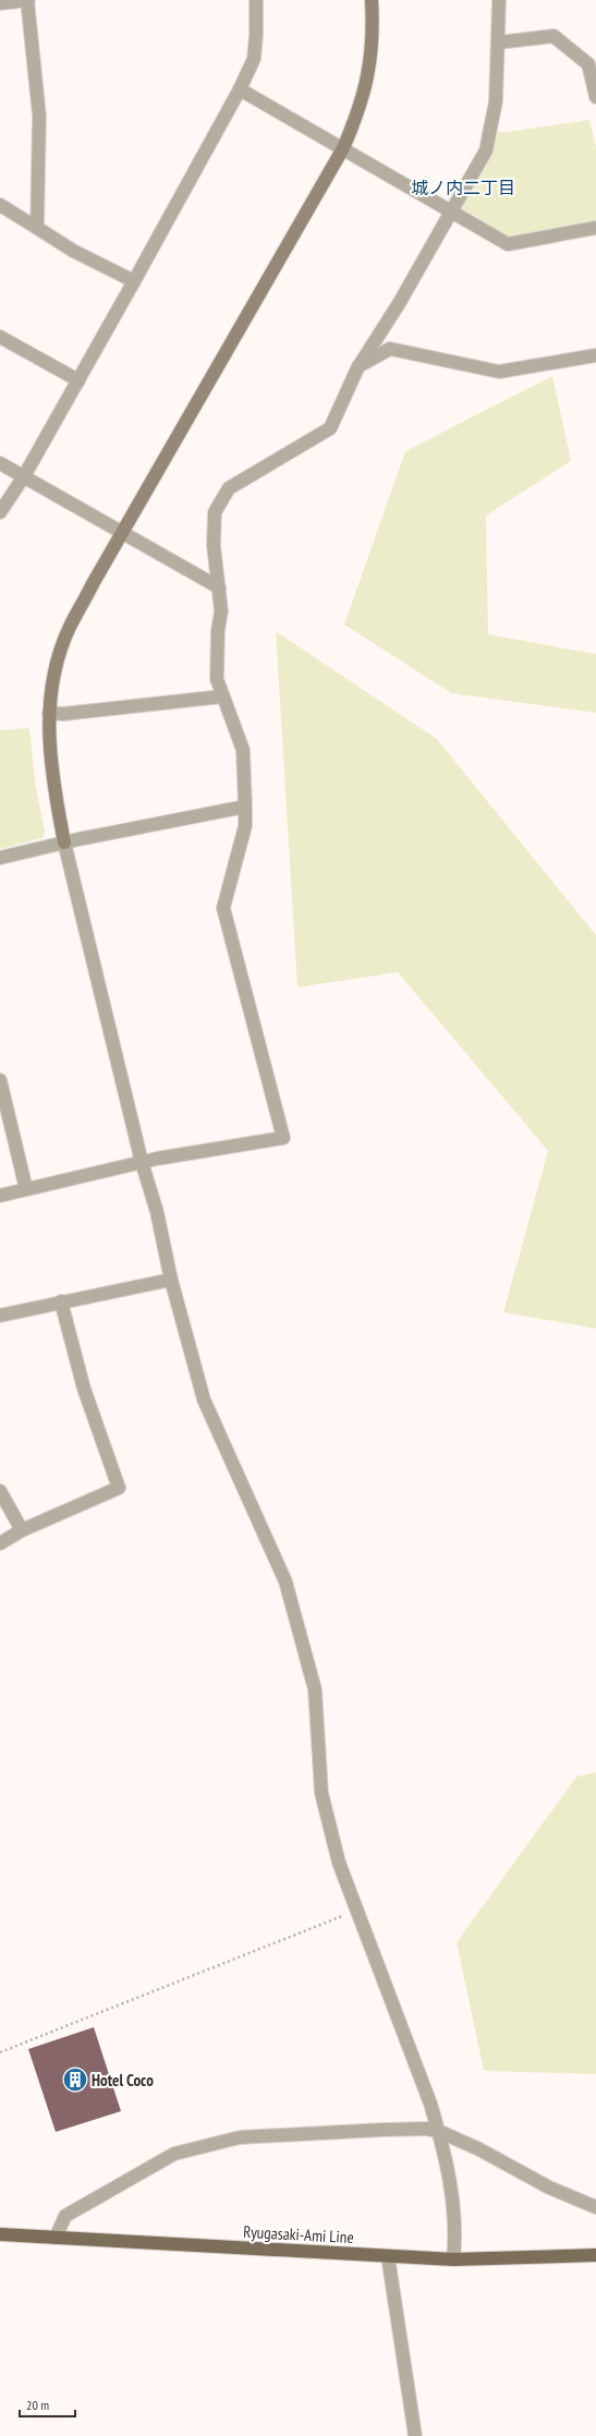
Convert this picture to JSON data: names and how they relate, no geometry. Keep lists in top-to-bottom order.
{
  "streets": {
    "main road": ["Ryugasaki-Ami Line"]
  },
  "districts": ["城ノ内二丁目"],
  "places": {
    "building": ["Hotel Coco"]
  },
  "scale_bar": "20 m"
}
